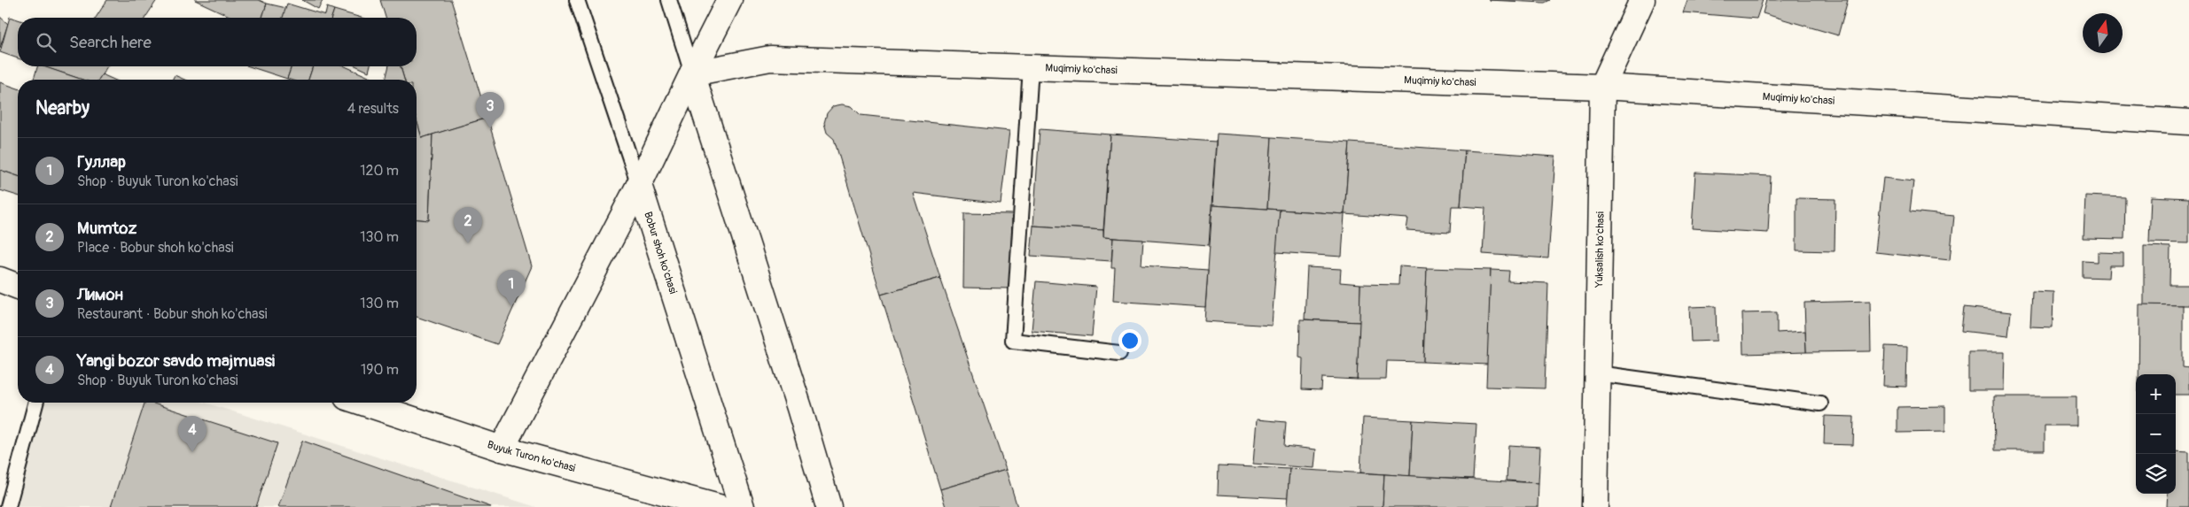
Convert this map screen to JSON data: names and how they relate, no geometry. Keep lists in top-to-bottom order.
{
  "streets": {
    "street": [
      "Muqimiy ko'chasi",
      "Yuksalish ko'chasi",
      "Bobur shoh ko'chasi",
      "Buyuk Turon ko'chasi"
    ]
  },
  "crossings": [
    ["Muqimiy ko'chasi", "Yuksalish ko'chasi"]
  ],
  "north": "top",
  "page": {
    "search": "Search here",
    "heading": ["Nearby", "4 results"],
    "pins": [
      "3",
      "2",
      "1",
      "4"
    ],
    "list": [
      {
        "mark": "1",
        "name": "Гуллар",
        "note": "Shop · Buyuk Turon ko'chasi",
        "value": "120 m"
      },
      {
        "mark": "2",
        "name": "Mumtoz",
        "note": "Place · Bobur shoh ko'chasi",
        "value": "130 m"
      },
      {
        "mark": "3",
        "name": "Лимон",
        "note": "Restaurant · Bobur shoh ko'chasi",
        "value": "130 m"
      },
      {
        "mark": "4",
        "name": "Yangi bozor savdo majmuasi",
        "note": "Shop · Buyuk Turon ko'chasi",
        "value": "190 m"
      }
    ],
    "map_buttons": ["+", "−"]
  }
}
